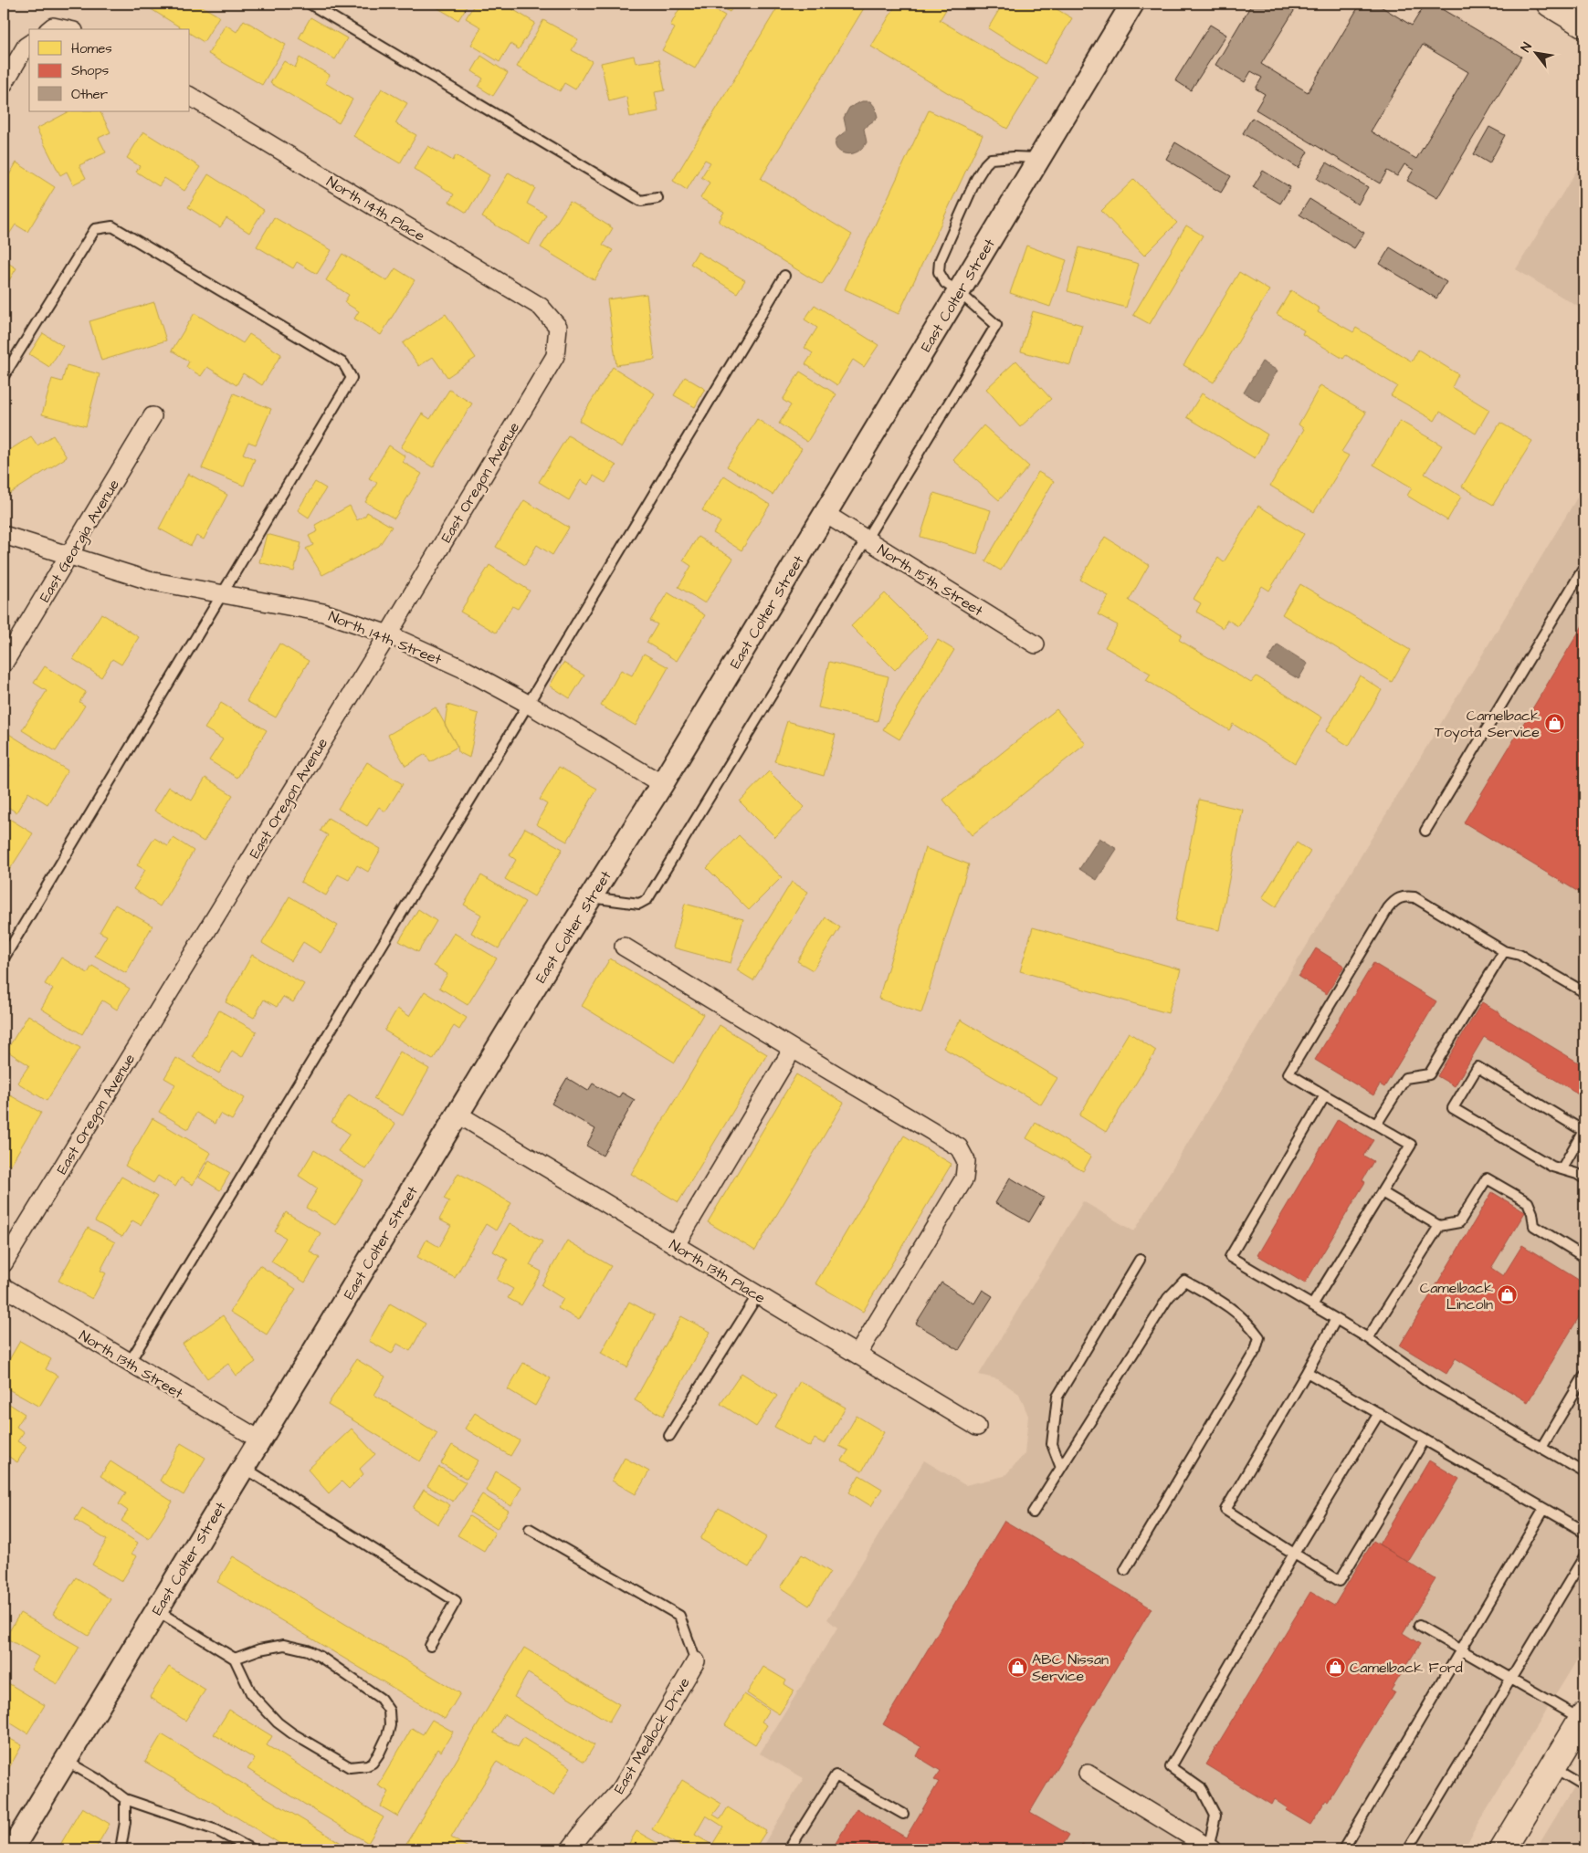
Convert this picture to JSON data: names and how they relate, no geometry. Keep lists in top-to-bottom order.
{
  "streets": {
    "street": [
      "North 14th Place",
      "East Colter Street",
      "East Oregon Avenue",
      "East Georgia Avenue",
      "North 15th Street",
      "North 14th Street",
      "North 13th Place",
      "North 13th Street",
      "East Medlock Drive"
    ]
  },
  "crossings": [
    ["North 14th Place", "East Oregon Avenue"],
    ["East Colter Street", "North 15th Street"],
    ["East Colter Street", "North 14th Street"],
    ["East Colter Street", "North 13th Place"],
    ["East Colter Street", "North 13th Street"],
    ["East Oregon Avenue", "North 14th Street"],
    ["East Georgia Avenue", "North 14th Street"]
  ],
  "places": {
    "shop": [
      "Camelback Toyota Service",
      "Camelback Lincoln",
      "ABC Nissan Service",
      "Camelback Ford"
    ]
  },
  "legend": ["Homes", "Shops", "Other"],
  "north": "top left"
}
